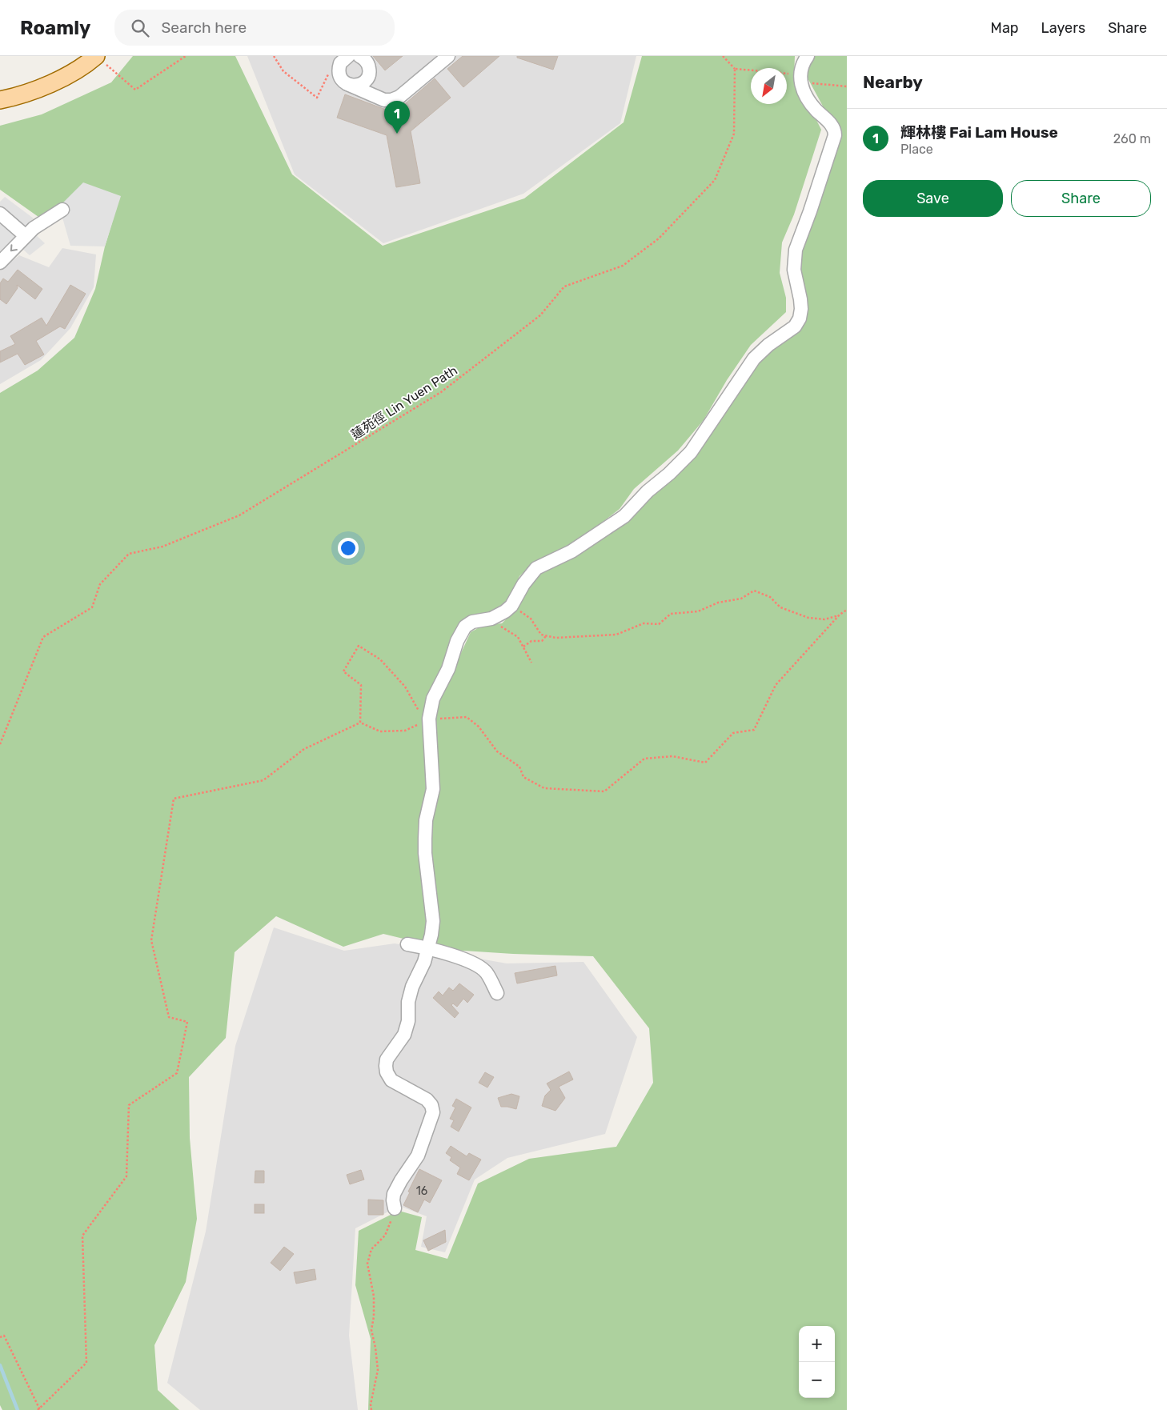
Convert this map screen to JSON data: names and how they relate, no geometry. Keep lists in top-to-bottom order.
{
  "streets": {
    "path": ["蓮苑徑 Lin Yuen Path"]
  },
  "house_numbers": ["16"],
  "north": "bottom left",
  "page": {
    "header": "Roamly",
    "search": "Search here",
    "nav": ["Map", "Layers", "Share"],
    "heading": "Nearby",
    "pins": "1",
    "list": [
      {
        "mark": "1",
        "name": "輝林樓 Fai Lam House",
        "note": "Place",
        "value": "260 m"
      }
    ],
    "buttons": ["Save", "Share"],
    "map_buttons": ["+", "−"]
  }
}
